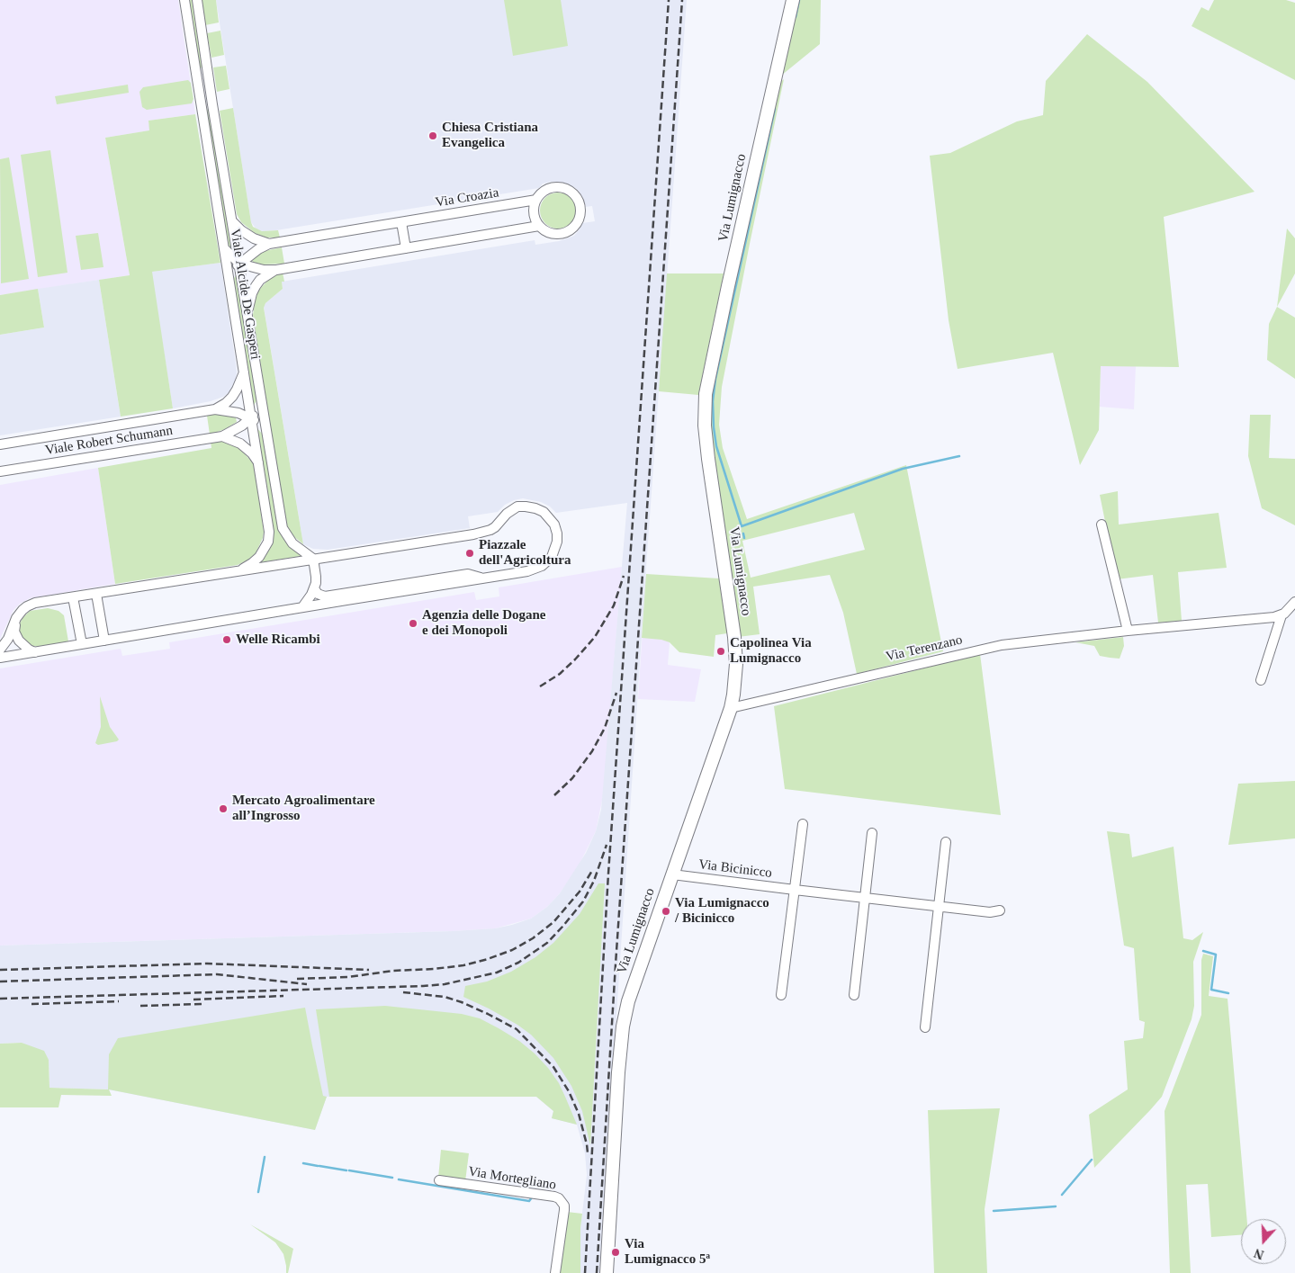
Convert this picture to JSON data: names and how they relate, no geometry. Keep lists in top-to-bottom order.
{
  "streets": {
    "main road": ["Via Lumignacco"],
    "street": [
      "Via Croazia",
      "Viale Alcide De Gasperi",
      "Viale Robert Schumann",
      "Via Terenzano",
      "Via Bicinicco",
      "Via Mortegliano"
    ]
  },
  "crossings": [
    ["Via Croazia", "Viale Alcide De Gasperi"],
    ["Via Lumignacco", "Via Terenzano"],
    ["Via Lumignacco", "Via Bicinicco"],
    ["Viale Alcide De Gasperi", "Viale Robert Schumann"]
  ],
  "places": [
    "Chiesa Cristiana Evangelica",
    "Piazzale dell'Agricoltura",
    "Agenzia delle Dogane e dei Monopoli",
    "Welle Ricambi",
    "Capolinea Via Lumignacco",
    "Mercato Agroalimentare all’Ingrosso",
    "Via Lumignacco / Bicinicco",
    "Via Lumignacco 5ª"
  ],
  "north": "bottom"
}
